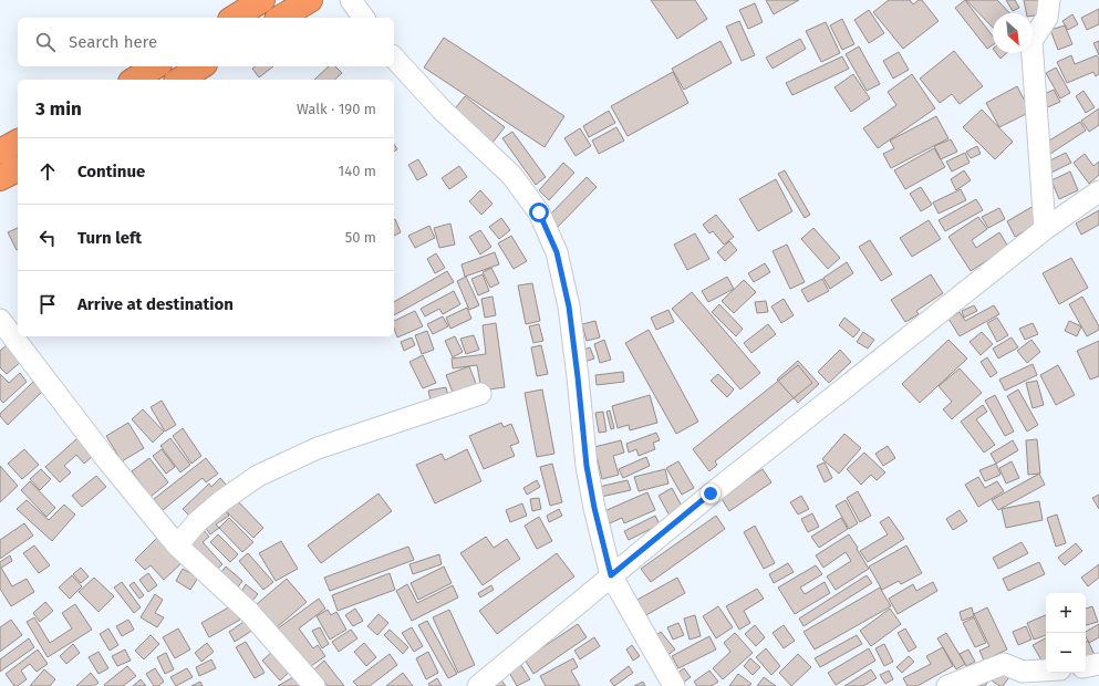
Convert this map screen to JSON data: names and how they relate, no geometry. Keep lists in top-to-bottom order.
{
  "north": "bottom right",
  "page": {
    "search": "Search here",
    "heading": ["3 min", "Walk · 190 m"],
    "list": [
      ["Continue", "140 m"],
      ["Turn left", "50 m"],
      "Arrive at destination"
    ],
    "map_buttons": ["+", "−"]
  }
}
